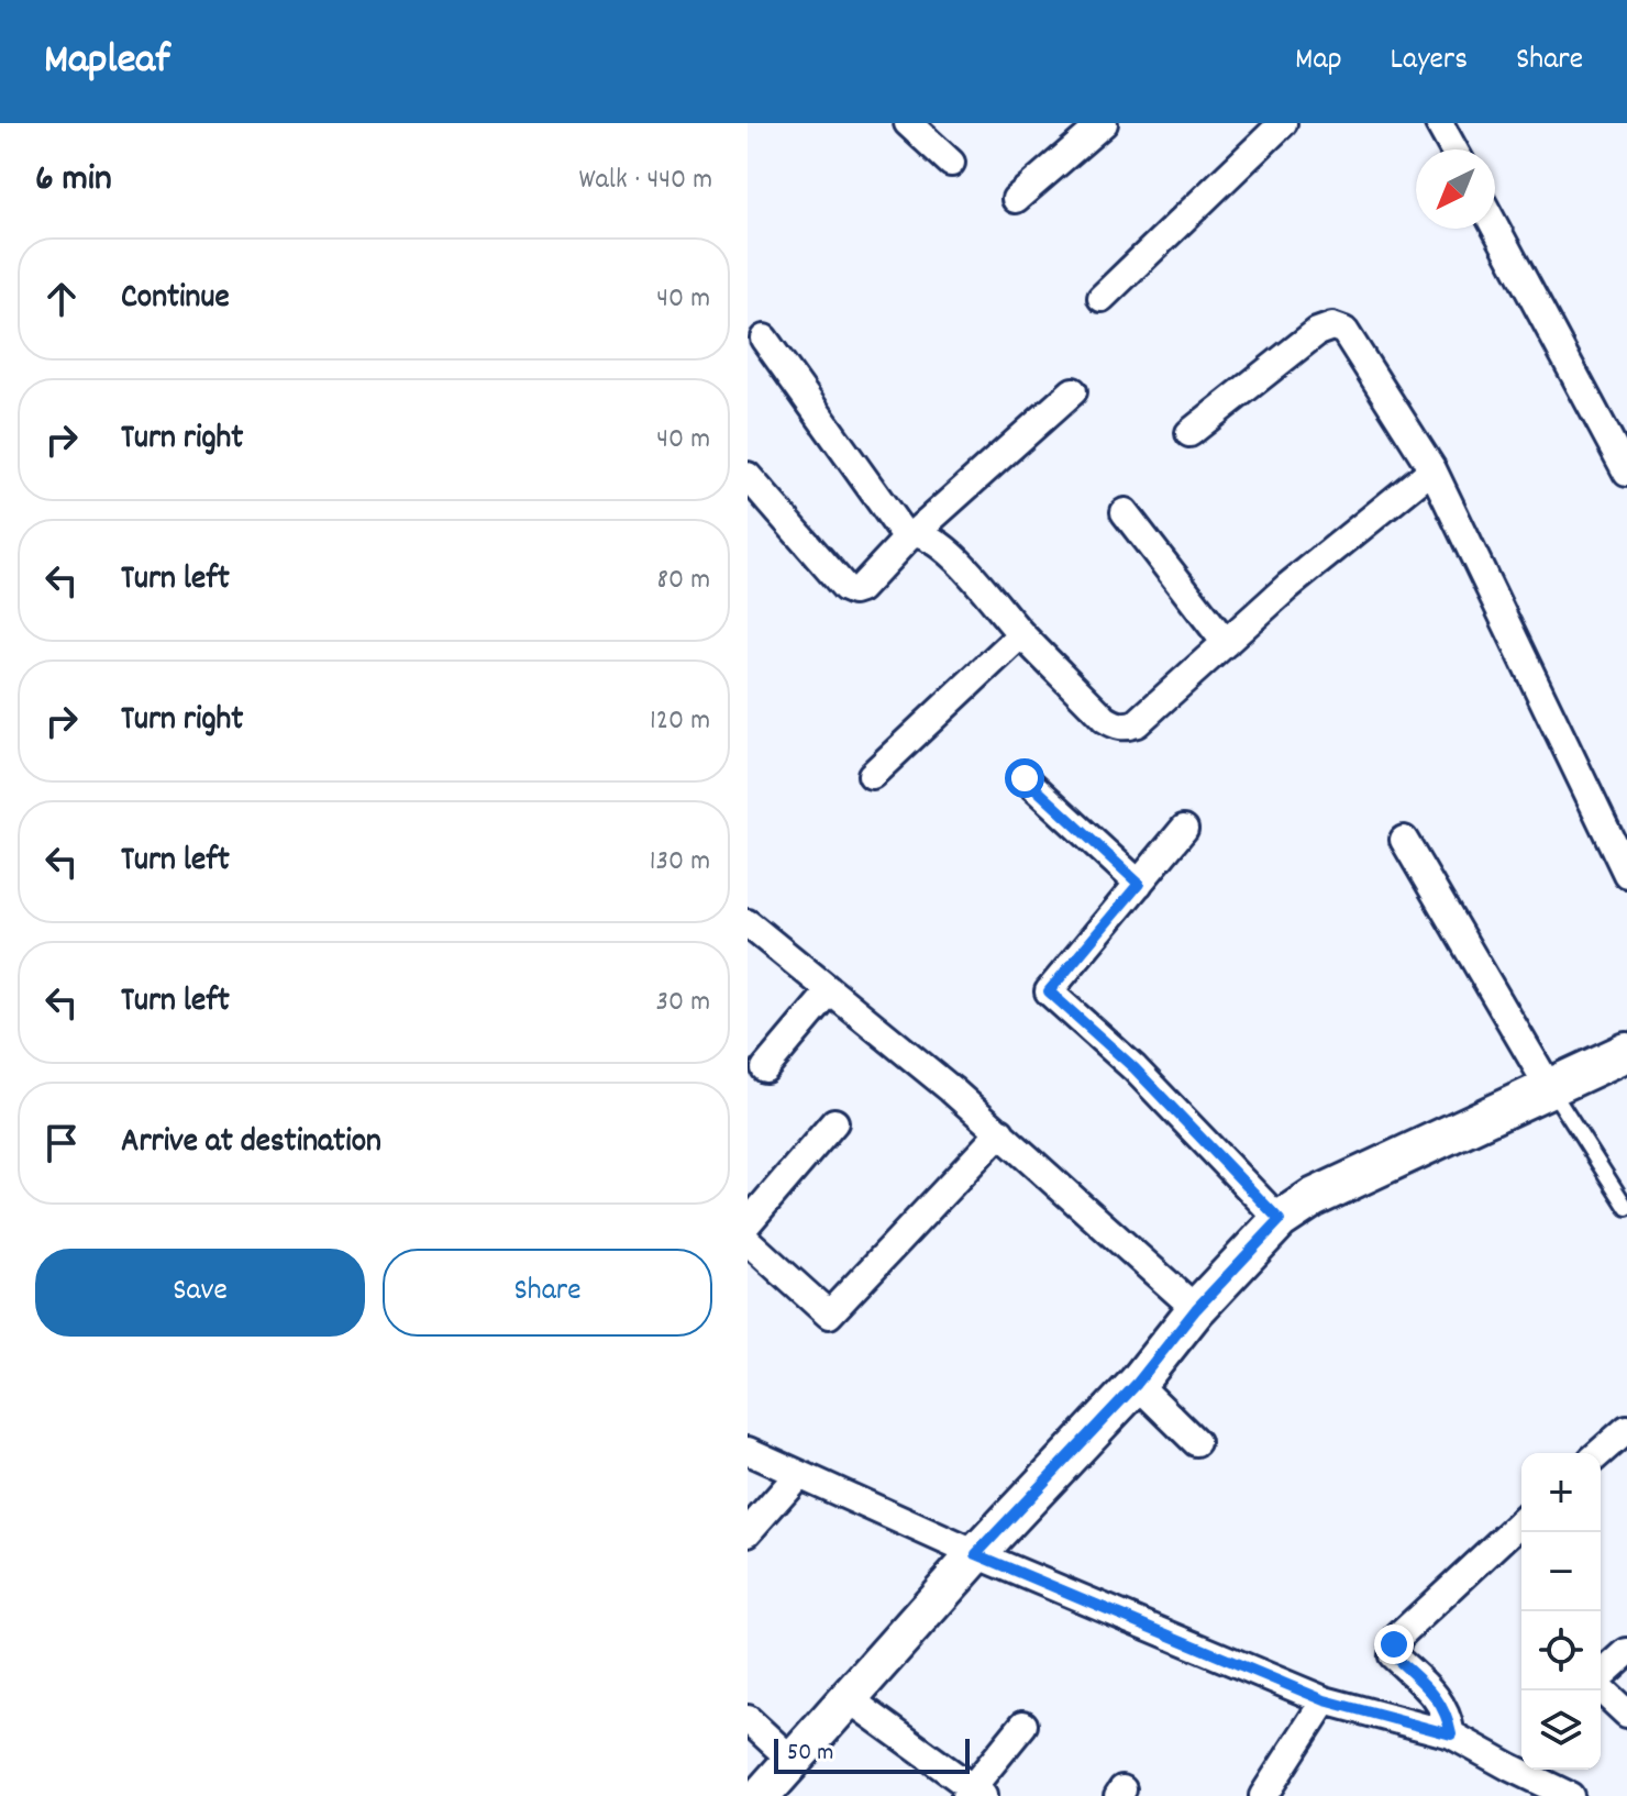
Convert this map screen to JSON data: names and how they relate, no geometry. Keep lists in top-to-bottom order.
{
  "scale_bar": "50 m",
  "north": "bottom left",
  "page": {
    "header": "Mapleaf",
    "nav": ["Map", "Layers", "Share"],
    "heading": ["6 min", "Walk · 440 m"],
    "list": [
      ["Continue", "40 m"],
      ["Turn right", "40 m"],
      ["Turn left", "80 m"],
      ["Turn right", "120 m"],
      ["Turn left", "130 m"],
      ["Turn left", "30 m"],
      "Arrive at destination"
    ],
    "buttons": ["Save", "Share"],
    "map_buttons": ["+", "−"],
    "scale": "50 m"
  }
}
